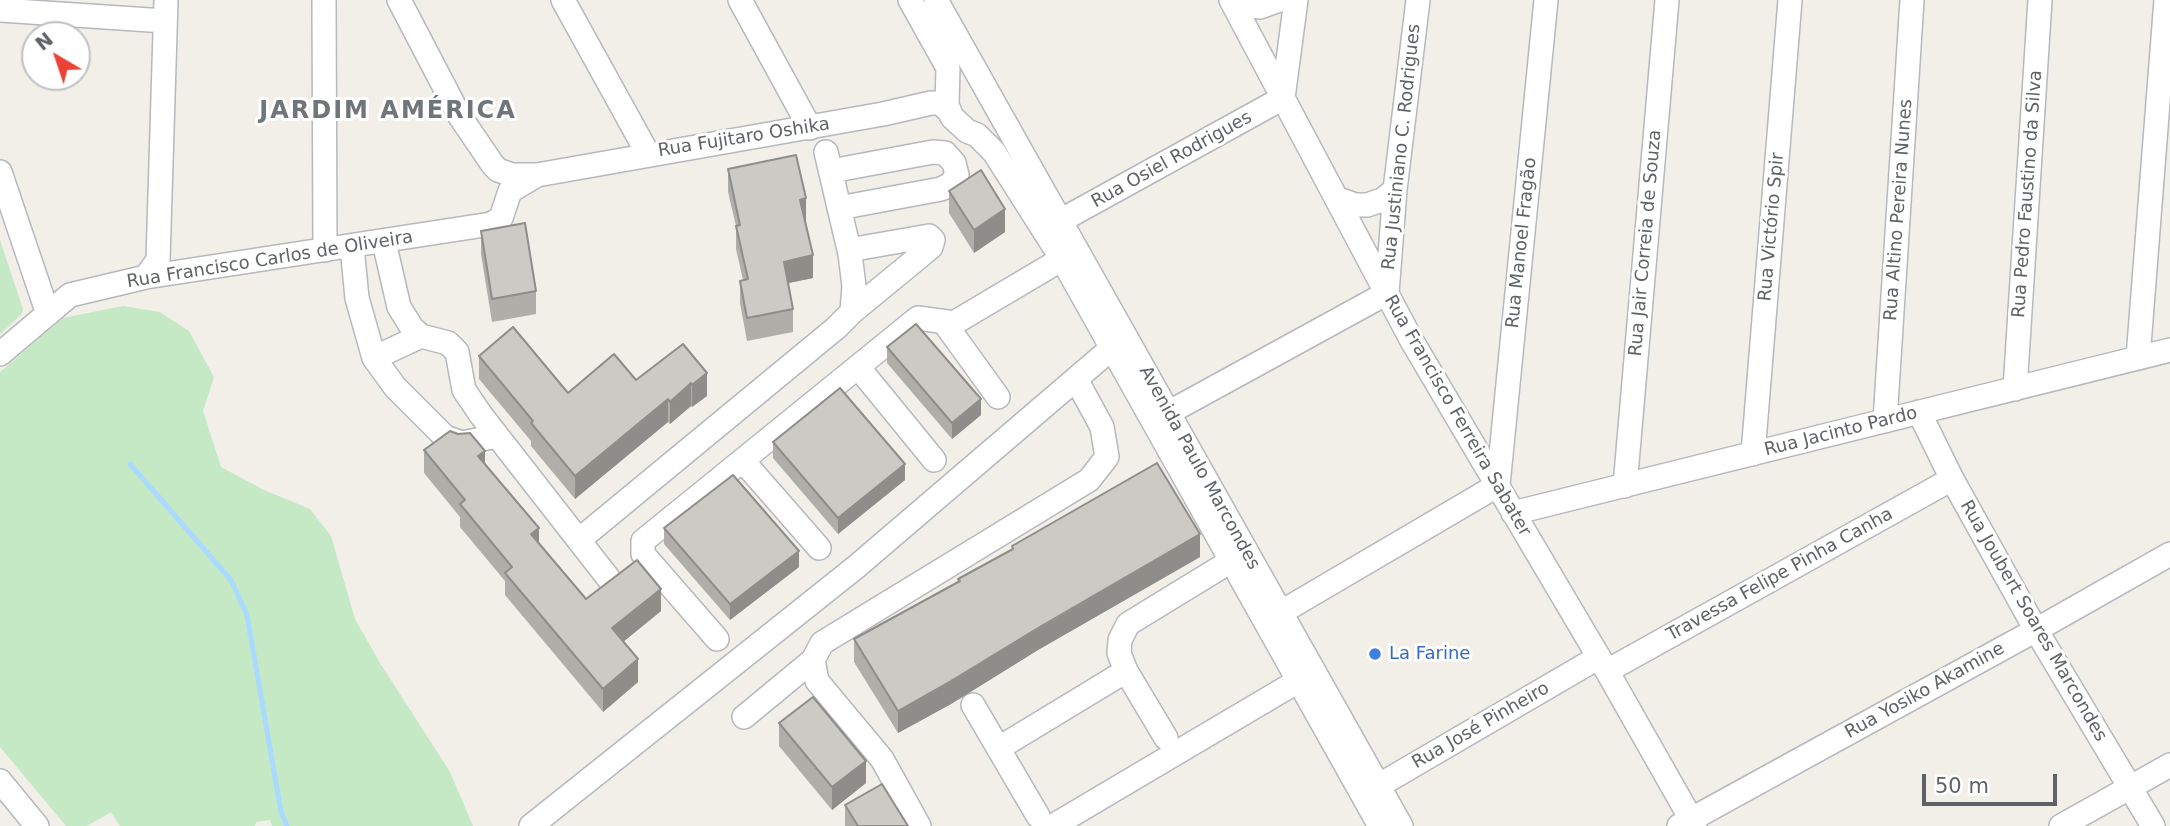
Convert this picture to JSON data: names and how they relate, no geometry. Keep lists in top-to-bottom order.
{
  "streets": {
    "street": [
      "Rua Fujitaro Oshika",
      "Rua Justiniano C. Rodrigues",
      "Rua Osiel Rodrigues",
      "Rua Pedro Faustino da Silva",
      "Rua Altino Pereira Nunes",
      "Rua Victório Spir",
      "Rua Manoel Fragão",
      "Rua Jair Correia de Souza",
      "Rua Francisco Carlos de Oliveira",
      "Rua Francisco Ferreira Sabater",
      "Rua Jacinto Pardo",
      "Avenida Paulo Marcondes",
      "Travessa Felipe Pinha Canha",
      "Rua Joubert Soares Marcondes",
      "Rua Yosiko Akamine",
      "Rua José Pinheiro"
    ]
  },
  "crossings": [
    ["Rua Fujitaro Oshika", "Rua Francisco Carlos de Oliveira"],
    ["Rua Fujitaro Oshika", "Avenida Paulo Marcondes"],
    ["Rua Justiniano C. Rodrigues", "Rua Francisco Ferreira Sabater"],
    ["Rua Osiel Rodrigues", "Rua Francisco Ferreira Sabater"],
    ["Rua Osiel Rodrigues", "Avenida Paulo Marcondes"],
    ["Rua Pedro Faustino da Silva", "Rua Jacinto Pardo"],
    ["Rua Altino Pereira Nunes", "Rua Jacinto Pardo"],
    ["Rua Victório Spir", "Rua Jacinto Pardo"],
    ["Rua Manoel Fragão", "Rua Francisco Ferreira Sabater"],
    ["Rua Jair Correia de Souza", "Rua Jacinto Pardo"],
    ["Rua Francisco Ferreira Sabater", "Rua Jacinto Pardo"],
    ["Rua Francisco Ferreira Sabater", "Travessa Felipe Pinha Canha"],
    ["Rua Francisco Ferreira Sabater", "Rua Yosiko Akamine"],
    ["Rua Francisco Ferreira Sabater", "Rua José Pinheiro"],
    ["Rua Jacinto Pardo", "Rua Joubert Soares Marcondes"],
    ["Avenida Paulo Marcondes", "Rua José Pinheiro"],
    ["Travessa Felipe Pinha Canha", "Rua Joubert Soares Marcondes"],
    ["Travessa Felipe Pinha Canha", "Rua José Pinheiro"],
    ["Rua Joubert Soares Marcondes", "Rua Yosiko Akamine"]
  ],
  "districts": ["JARDIM AMÉRICA"],
  "places": ["La Farine"],
  "scale_bar": "50 m",
  "north": "top left"
}
